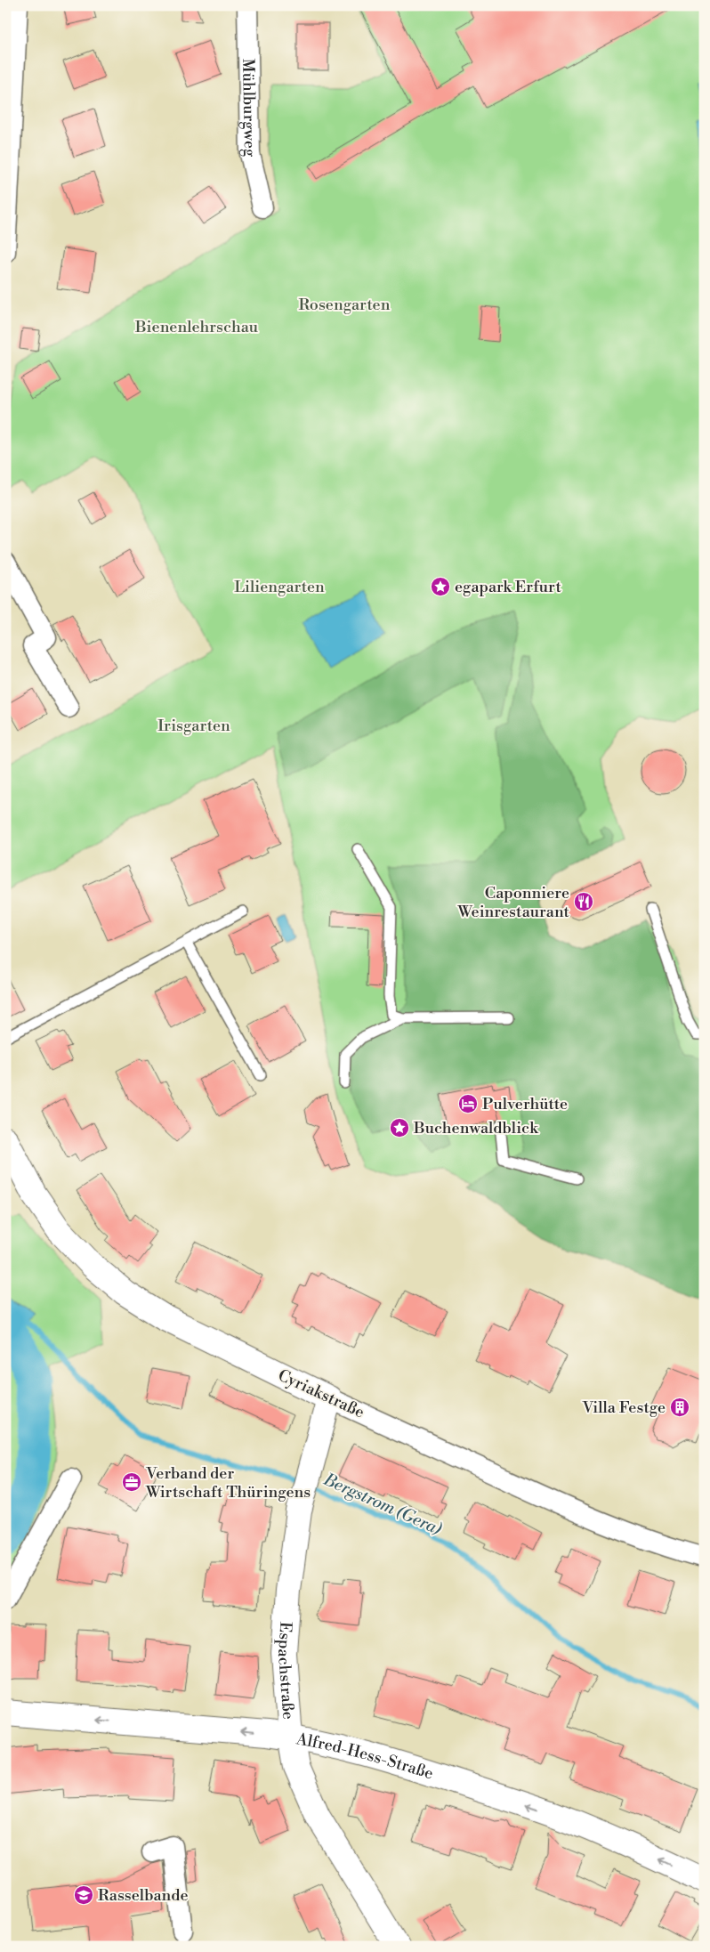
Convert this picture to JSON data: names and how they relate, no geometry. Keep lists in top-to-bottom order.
{
  "streets": {
    "street": [
      "Mühlburgweg",
      "Cyriakstraße",
      "Espachstraße",
      "Alfred-Hess-Straße"
    ]
  },
  "crossings": [
    ["Cyriakstraße", "Espachstraße"],
    ["Espachstraße", "Alfred-Hess-Straße"]
  ],
  "one_way": ["Alfred-Hess-Straße"],
  "water": ["Bergstrom (Gera)"],
  "parks": [
    "Rosengarten",
    "Bienenlehrschau",
    "Liliengarten",
    "Irisgarten"
  ],
  "places": {
    "place": ["egapark Erfurt", "Buchenwaldblick"],
    "restaurant": ["Caponniere Weinrestaurant"],
    "hotel": ["Pulverhütte"],
    "building": ["Villa Festge"],
    "office": ["Verband der Wirtschaft Thüringens"],
    "school or university": ["Rasselbande"]
  }
}
